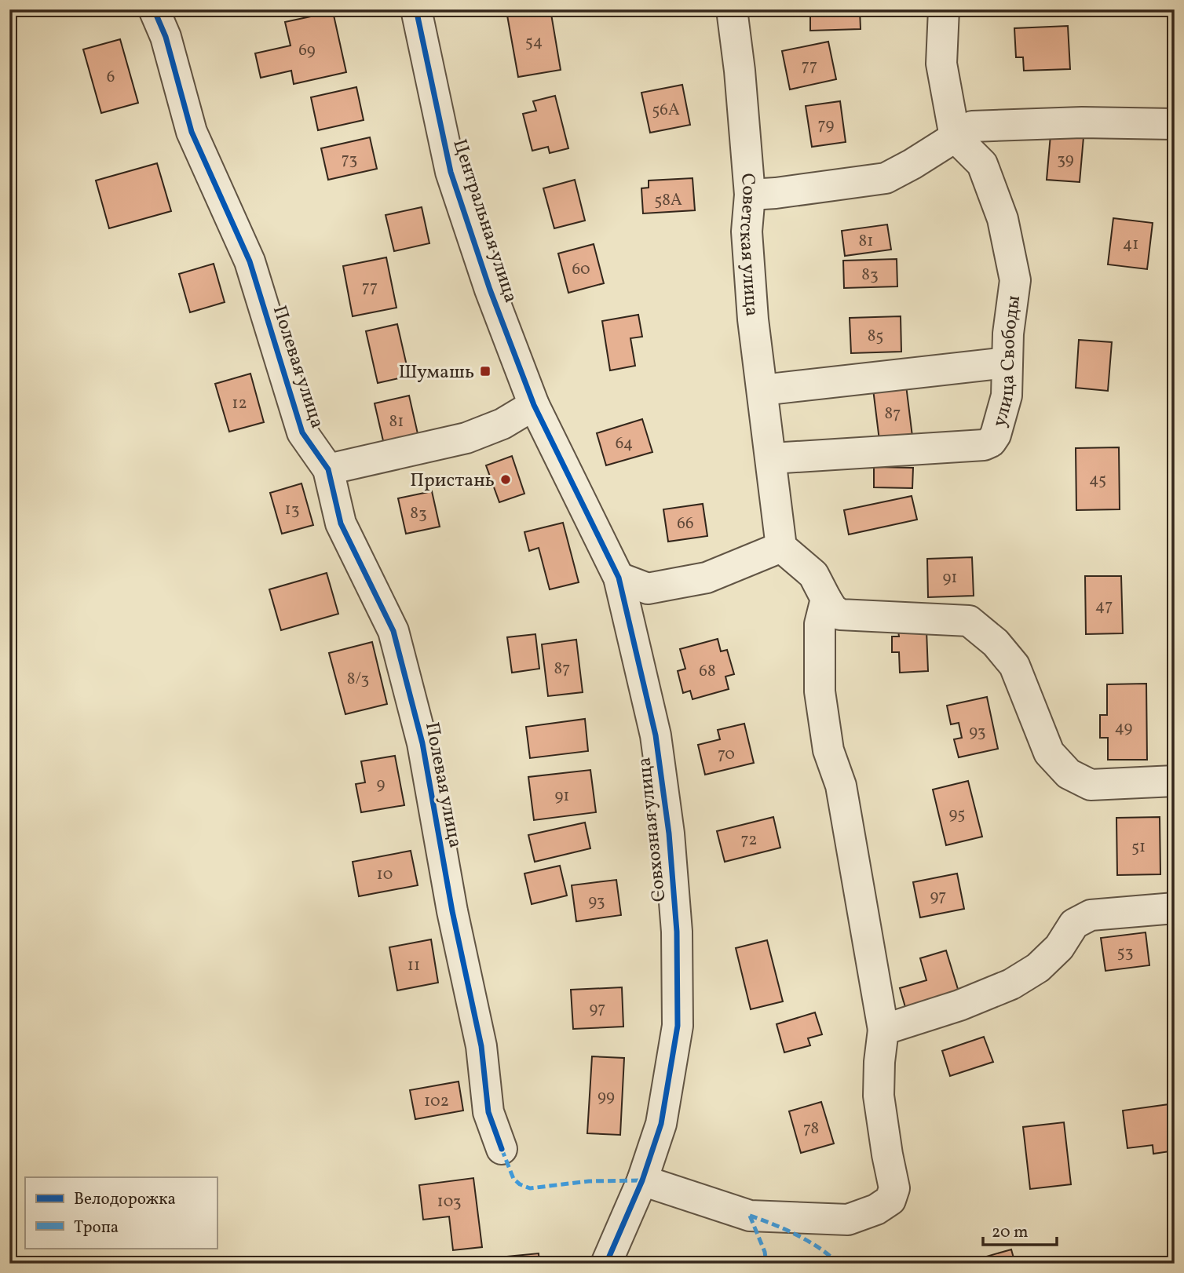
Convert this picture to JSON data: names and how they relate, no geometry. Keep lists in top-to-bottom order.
{
  "streets": {
    "street": [
      "Центральная улица",
      "Советская улица",
      "улица Свободы",
      "Полевая улица",
      "Совхозная улица"
    ]
  },
  "crossings": [
    ["Центральная улица", "Совхозная улица"],
    ["Советская улица", "улица Свободы"]
  ],
  "places": {
    "transit": ["Шумашь"],
    "other": ["Пристань"]
  },
  "house_numbers": [
    "54",
    "69",
    "77",
    "6",
    "56А",
    "79",
    "73",
    "39",
    "58А",
    "81",
    "41",
    "60",
    "83",
    "77",
    "85",
    "12",
    "87",
    "81",
    "64",
    "45",
    "13",
    "83",
    "66",
    "91",
    "47",
    "87",
    "68",
    "8/3",
    "49",
    "93",
    "70",
    "9",
    "91",
    "95",
    "72",
    "51",
    "10",
    "97",
    "93",
    "53",
    "11",
    "97",
    "99",
    "102",
    "78",
    "103"
  ],
  "legend": ["Велодорожка", "Тропа"],
  "scale_bar": "20 m"
}
